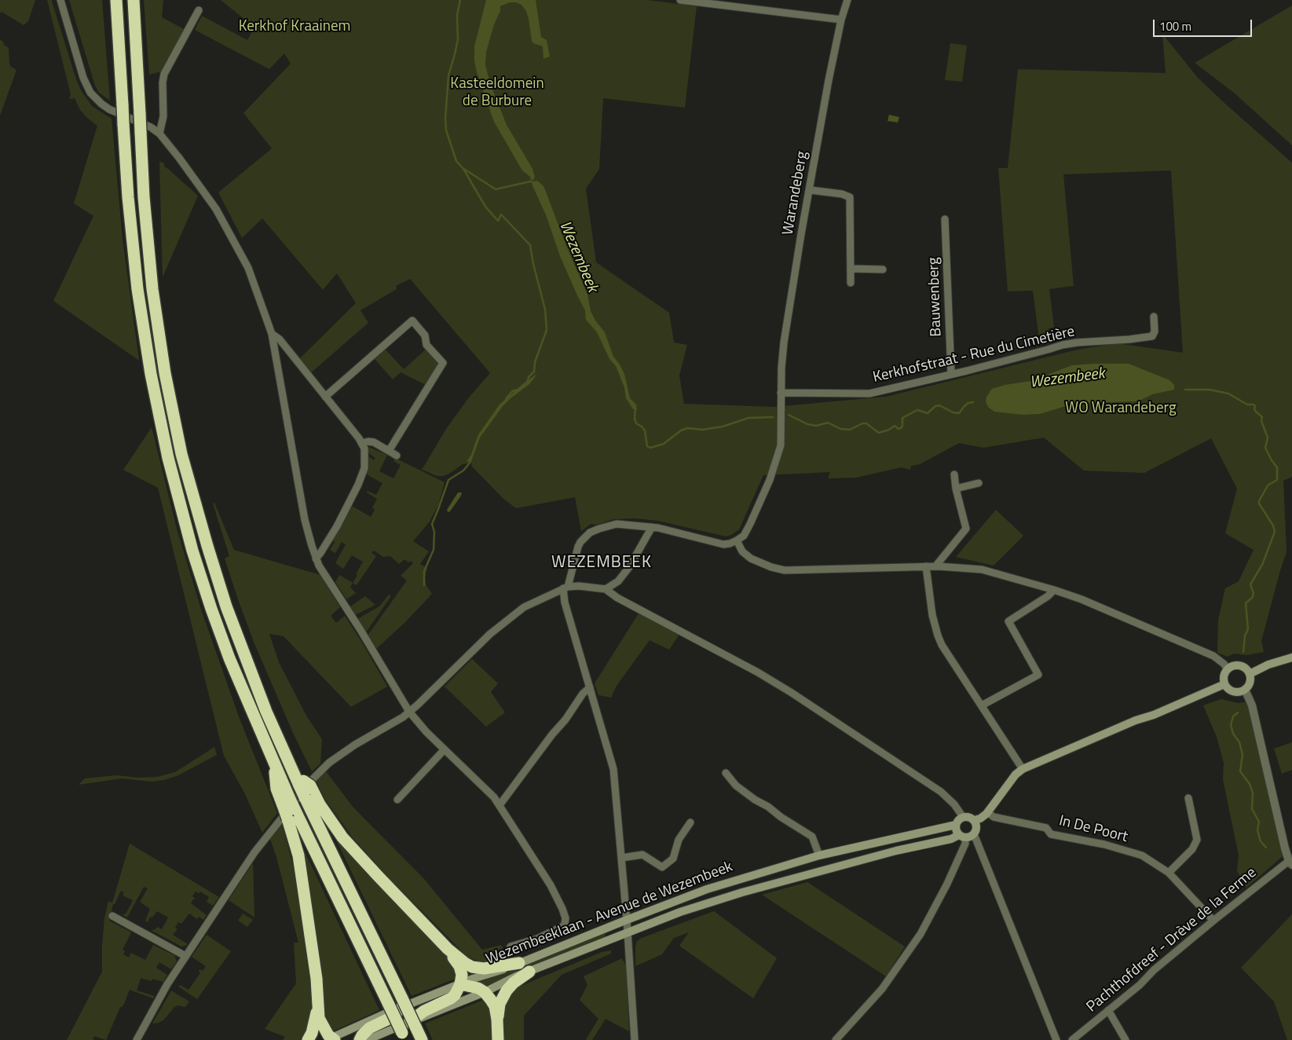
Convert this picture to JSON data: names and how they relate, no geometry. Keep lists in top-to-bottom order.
{
  "streets": {
    "main road": ["Wezembeeklaan - Avenue de Wezembeek"],
    "street": [
      "Warandeberg",
      "Bauwenberg",
      "Kerkhofstraat - Rue du Cimetière",
      "In De Poort",
      "Pachthofdreef - Drève de la Ferme"
    ]
  },
  "crossings": [
    ["Warandeberg", "Kerkhofstraat - Rue du Cimetière"],
    ["Bauwenberg", "Kerkhofstraat - Rue du Cimetière"],
    ["In De Poort", "Pachthofdreef - Drève de la Ferme"]
  ],
  "districts": ["WEZEMBEEK"],
  "water": ["Wezembeek"],
  "parks": ["Kerkhof Kraainem", "Kasteeldomein de Burbure", "WO Warandeberg"],
  "scale_bar": "100 m"
}
